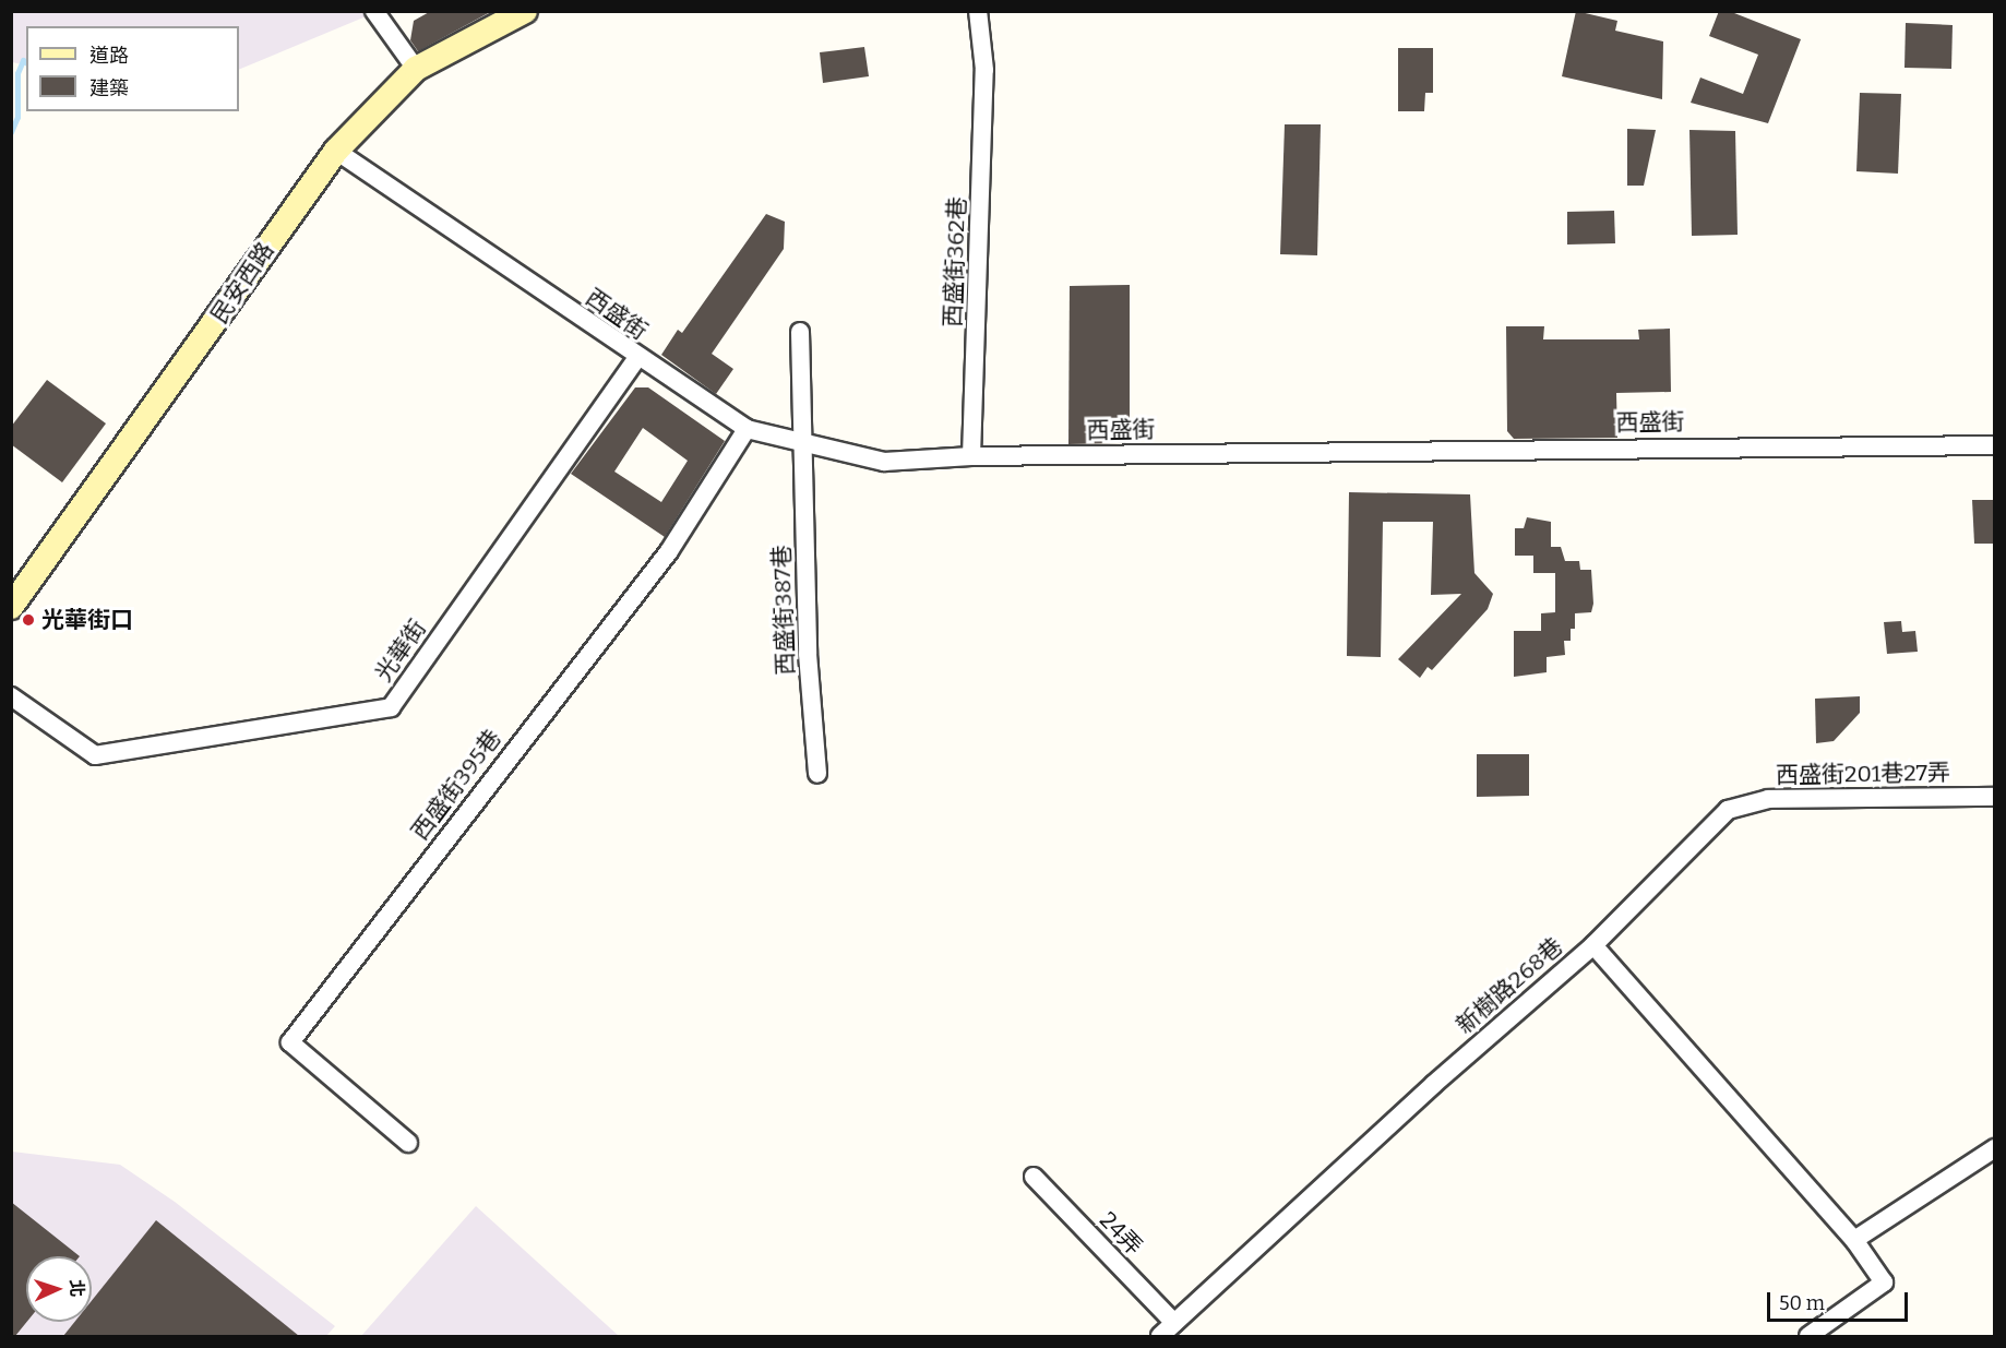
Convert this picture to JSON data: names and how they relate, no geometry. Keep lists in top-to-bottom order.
{
  "streets": {
    "street": [
      "西盛街362巷",
      "民安西路",
      "西盛街",
      "西盛街387巷",
      "光華街",
      "西盛街201巷27弄",
      "西盛街395巷",
      "新樹路268巷",
      "24弄"
    ]
  },
  "crossings": [
    ["西盛街362巷", "西盛街"],
    ["民安西路", "西盛街"],
    ["西盛街", "西盛街387巷"],
    ["西盛街", "光華街"],
    ["西盛街", "西盛街395巷"],
    ["西盛街201巷27弄", "新樹路268巷"],
    ["新樹路268巷", "24弄"]
  ],
  "places": ["光華街口"],
  "legend": ["道路", "建築"],
  "scale_bar": "50 m",
  "north": "right"
}
